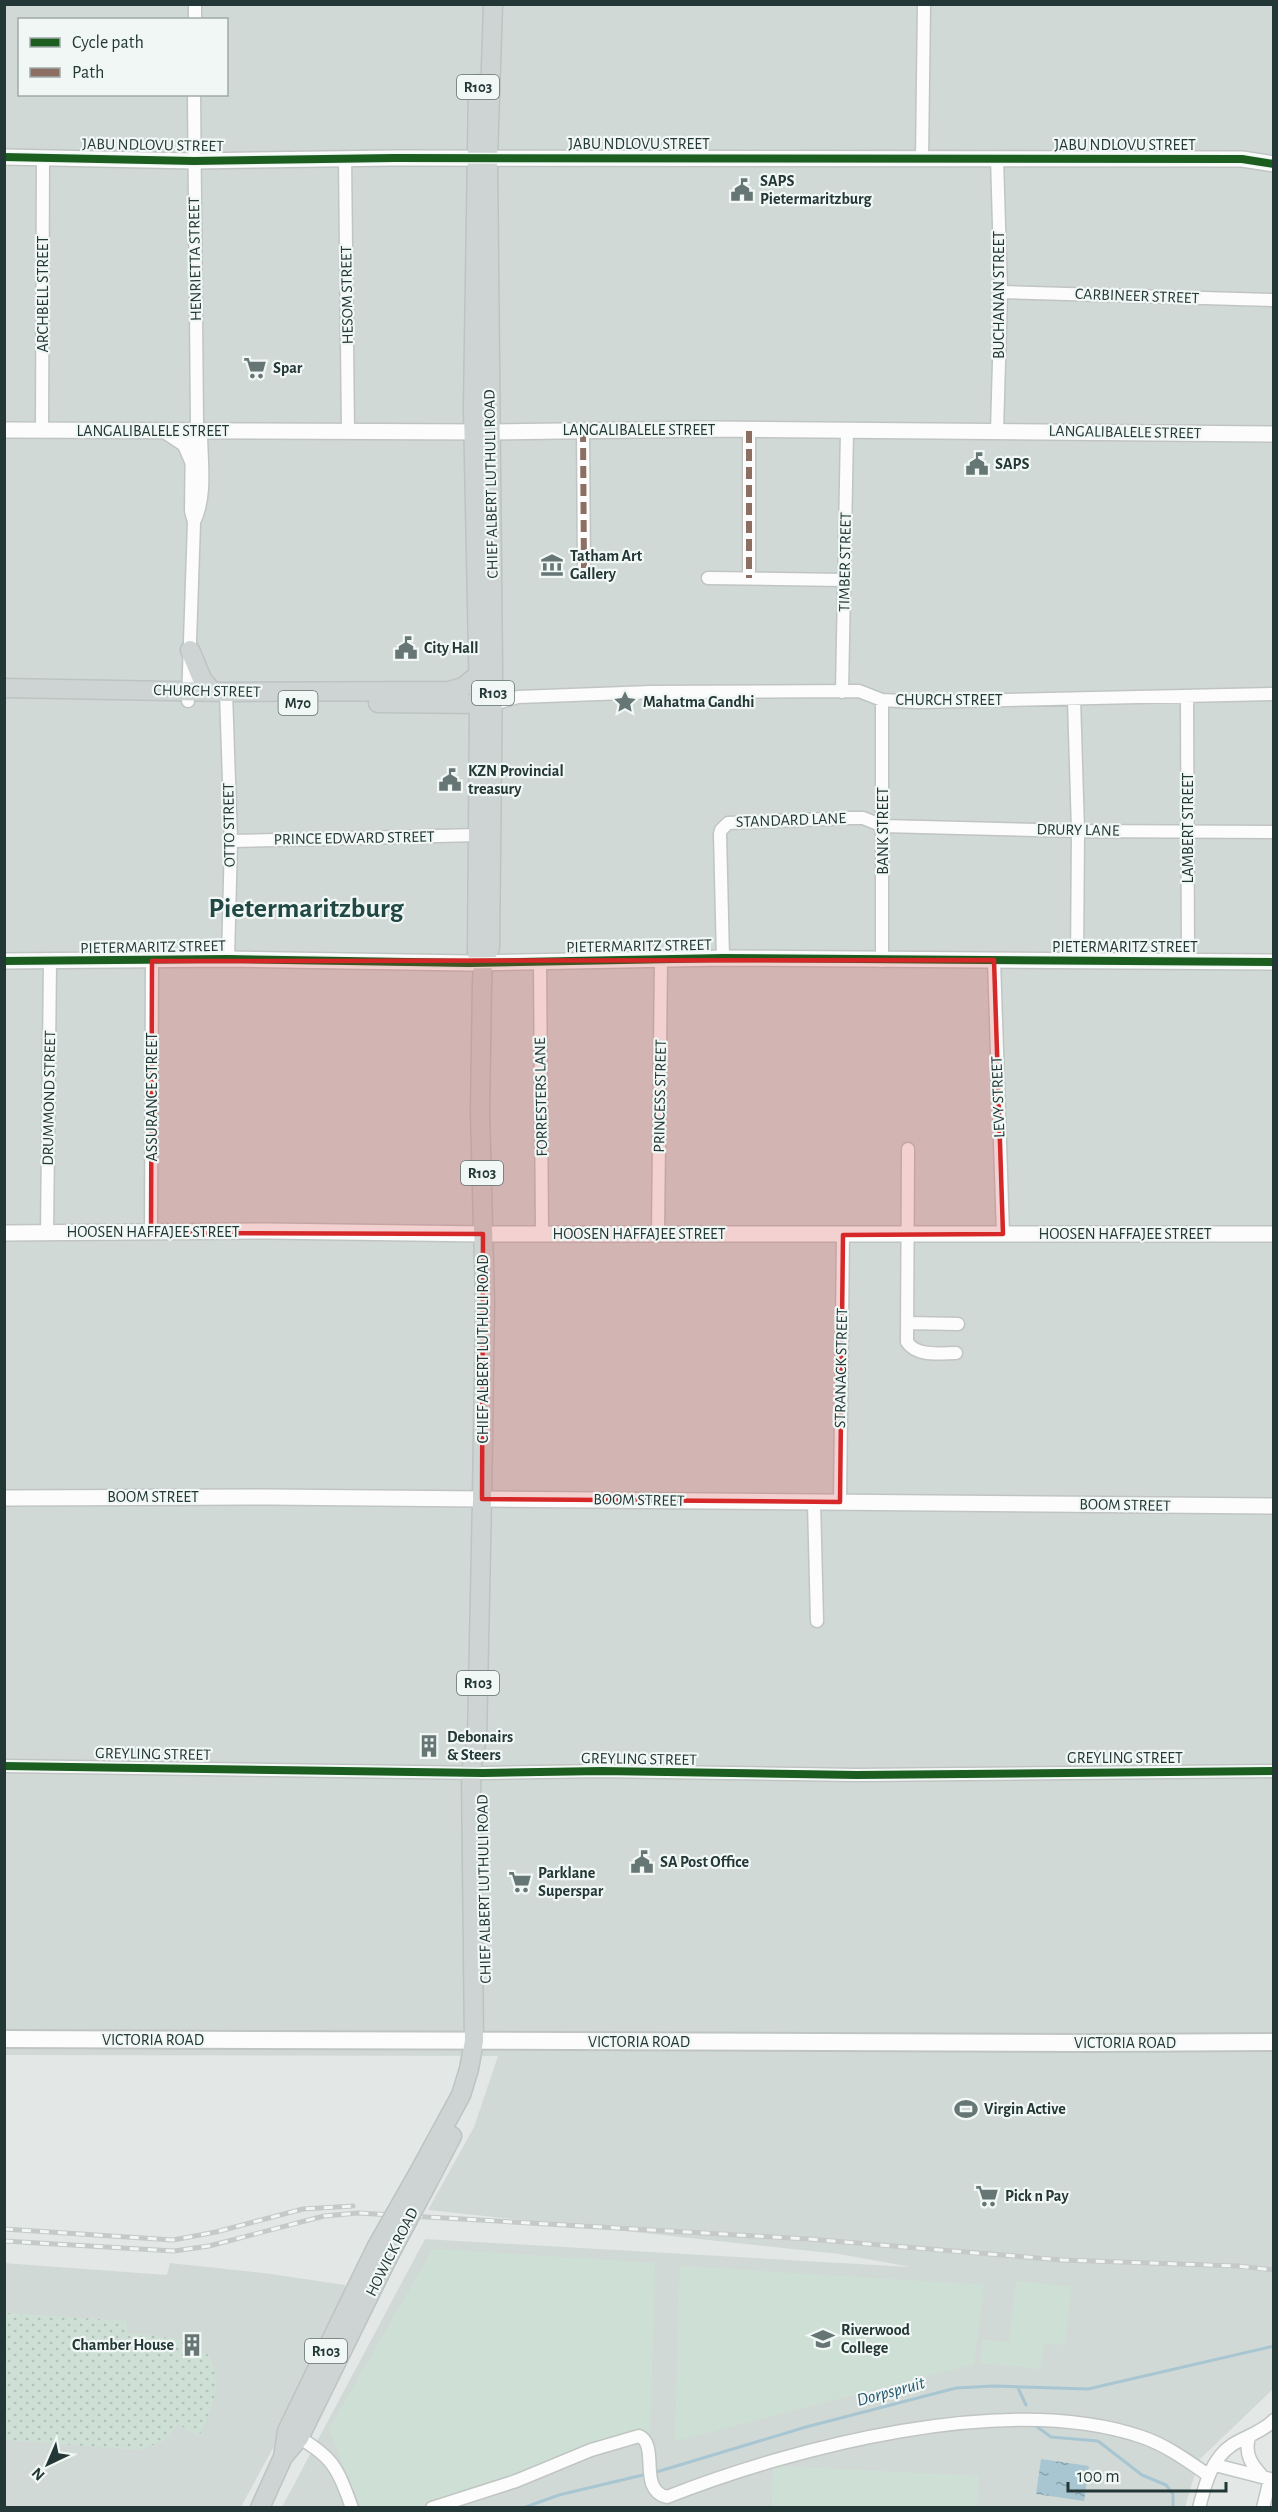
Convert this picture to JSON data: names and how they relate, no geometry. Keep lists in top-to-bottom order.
{
  "streets": {
    "main road": [
      "R103",
      "CHIEF ALBERT LUTHULI ROAD",
      "CHURCH STREET",
      "M70",
      "VICTORIA ROAD",
      "HOWICK ROAD"
    ],
    "street": [
      "JABU NDLOVU STREET",
      "HENRIETTA STREET",
      "ARCHBELL STREET",
      "HESOM STREET",
      "BUCHANAN STREET",
      "CARBINEER STREET",
      "LANGALIBALELE STREET",
      "TIMBER STREET",
      "STANDARD LANE",
      "OTTO STREET",
      "LAMBERT STREET",
      "DRURY LANE",
      "BANK STREET",
      "PRINCE EDWARD STREET",
      "PIETERMARITZ STREET",
      "PRINCESS STREET",
      "ASSURANCE STREET",
      "FORRESTERS LANE",
      "LEVY STREET",
      "DRUMMOND STREET",
      "HOOSEN HAFFAJEE STREET",
      "STRANACK STREET",
      "BOOM STREET",
      "GREYLING STREET"
    ]
  },
  "crossings": [
    ["JABU NDLOVU STREET", "HENRIETTA STREET"],
    ["JABU NDLOVU STREET", "ARCHBELL STREET"],
    ["JABU NDLOVU STREET", "HESOM STREET"],
    ["JABU NDLOVU STREET", "BUCHANAN STREET"],
    ["JABU NDLOVU STREET", "CHIEF ALBERT LUTHULI ROAD"],
    ["HENRIETTA STREET", "LANGALIBALELE STREET"],
    ["HENRIETTA STREET", "CHURCH STREET"],
    ["ARCHBELL STREET", "LANGALIBALELE STREET"],
    ["HESOM STREET", "LANGALIBALELE STREET"],
    ["BUCHANAN STREET", "CARBINEER STREET"],
    ["BUCHANAN STREET", "LANGALIBALELE STREET"],
    ["LANGALIBALELE STREET", "CHIEF ALBERT LUTHULI ROAD"],
    ["LANGALIBALELE STREET", "TIMBER STREET"],
    ["CHIEF ALBERT LUTHULI ROAD", "CHURCH STREET"],
    ["CHIEF ALBERT LUTHULI ROAD", "PRINCE EDWARD STREET"],
    ["CHIEF ALBERT LUTHULI ROAD", "PIETERMARITZ STREET"],
    ["CHIEF ALBERT LUTHULI ROAD", "HOOSEN HAFFAJEE STREET"],
    ["CHIEF ALBERT LUTHULI ROAD", "BOOM STREET"],
    ["CHIEF ALBERT LUTHULI ROAD", "GREYLING STREET"],
    ["CHIEF ALBERT LUTHULI ROAD", "VICTORIA ROAD"],
    ["CHIEF ALBERT LUTHULI ROAD", "HOWICK ROAD"],
    ["TIMBER STREET", "CHURCH STREET"],
    ["CHURCH STREET", "OTTO STREET"],
    ["CHURCH STREET", "LAMBERT STREET"],
    ["CHURCH STREET", "BANK STREET"],
    ["STANDARD LANE", "DRURY LANE"],
    ["STANDARD LANE", "BANK STREET"],
    ["STANDARD LANE", "PIETERMARITZ STREET"],
    ["OTTO STREET", "PRINCE EDWARD STREET"],
    ["OTTO STREET", "PIETERMARITZ STREET"],
    ["LAMBERT STREET", "DRURY LANE"],
    ["LAMBERT STREET", "PIETERMARITZ STREET"],
    ["DRURY LANE", "BANK STREET"],
    ["BANK STREET", "PIETERMARITZ STREET"],
    ["PIETERMARITZ STREET", "PRINCESS STREET"],
    ["PIETERMARITZ STREET", "ASSURANCE STREET"],
    ["PIETERMARITZ STREET", "FORRESTERS LANE"],
    ["PIETERMARITZ STREET", "LEVY STREET"],
    ["PIETERMARITZ STREET", "DRUMMOND STREET"],
    ["PRINCESS STREET", "HOOSEN HAFFAJEE STREET"],
    ["ASSURANCE STREET", "HOOSEN HAFFAJEE STREET"],
    ["FORRESTERS LANE", "HOOSEN HAFFAJEE STREET"],
    ["LEVY STREET", "HOOSEN HAFFAJEE STREET"],
    ["DRUMMOND STREET", "HOOSEN HAFFAJEE STREET"],
    ["HOOSEN HAFFAJEE STREET", "STRANACK STREET"],
    ["STRANACK STREET", "BOOM STREET"],
    ["VICTORIA ROAD", "HOWICK ROAD"]
  ],
  "districts": ["Pietermaritzburg"],
  "water": ["Dorpspruit"],
  "places": {
    "public building": [
      "SAPS Pietermaritzburg",
      "SAPS",
      "City Hall",
      "KZN Provincial treasury",
      "SA Post Office"
    ],
    "supermarket": ["Spar", "Parklane Superspar", "Pick n Pay"],
    "museum": ["Tatham Art Gallery"],
    "place": ["Mahatma Gandhi"],
    "building": ["Debonairs & Steers", "Chamber House"],
    "sports": ["Virgin Active"],
    "school or university": ["Riverwood College"]
  },
  "legend": ["Cycle path", "Path"],
  "scale_bar": "100 m",
  "north": "bottom left"
}
